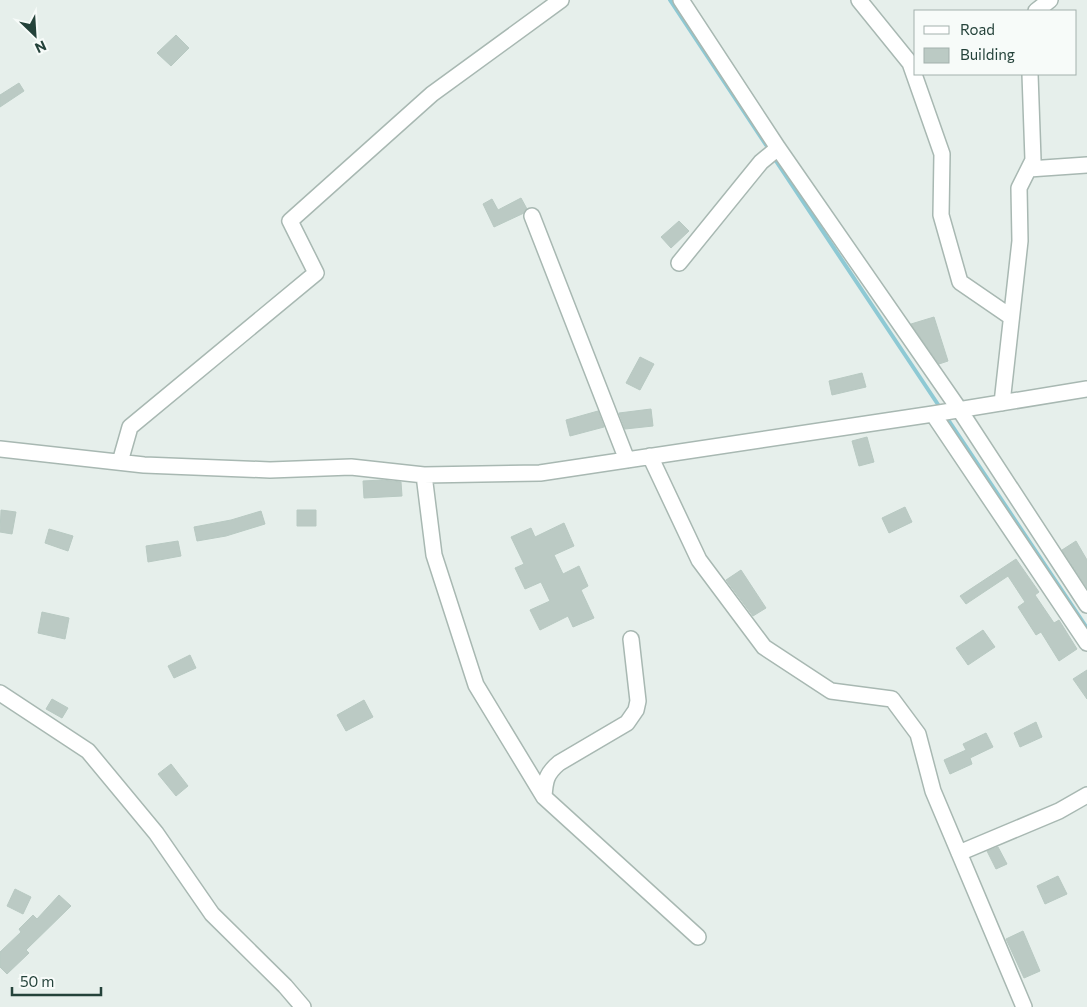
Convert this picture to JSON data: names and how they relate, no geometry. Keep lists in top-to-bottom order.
{
  "legend": ["Road", "Building"],
  "scale_bar": "50 m",
  "north": "bottom right"
}
